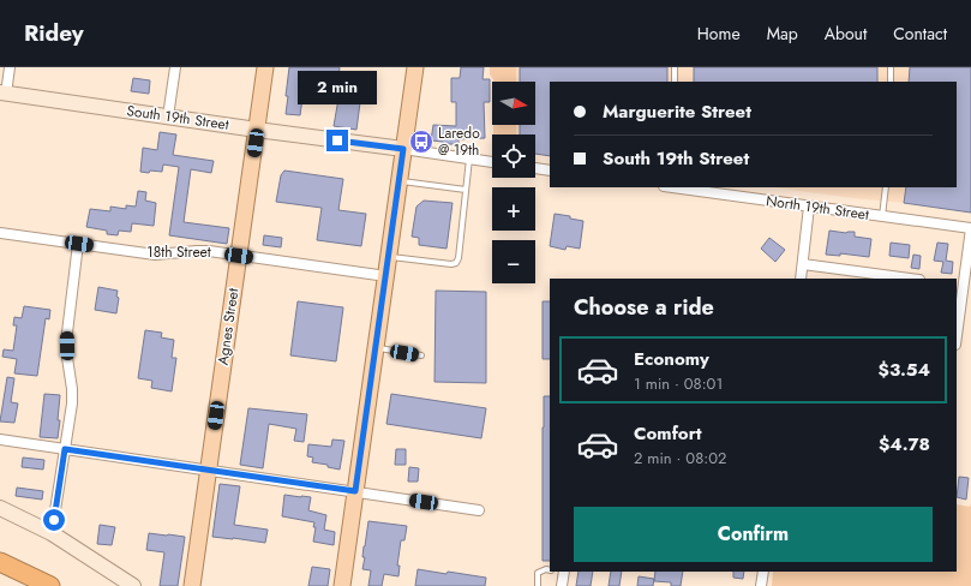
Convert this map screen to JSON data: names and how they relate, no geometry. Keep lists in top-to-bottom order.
{
  "streets": {
    "main road": ["Agnes Street"],
    "street": ["South 19th Street", "North 19th Street", "18th Street"]
  },
  "crossings": [
    ["South 19th Street", "Agnes Street"],
    ["18th Street", "Agnes Street"]
  ],
  "places": {
    "bus stop": ["Laredo @ 19th"]
  },
  "north": "right",
  "page": {
    "header": "Ridey",
    "nav": [
      "Home",
      "Map",
      "About",
      "Contact"
    ],
    "bubble": "2 min",
    "map_buttons": ["+", "−"],
    "banner": ["Marguerite Street", "South 19th Street"],
    "heading": "Choose a ride",
    "list": [
      {
        "name": "Economy",
        "note": "1 min · 08:01",
        "value": "$3.54"
      },
      {
        "name": "Comfort",
        "note": "2 min · 08:02",
        "value": "$4.78"
      }
    ],
    "buttons": "Confirm"
  }
}
